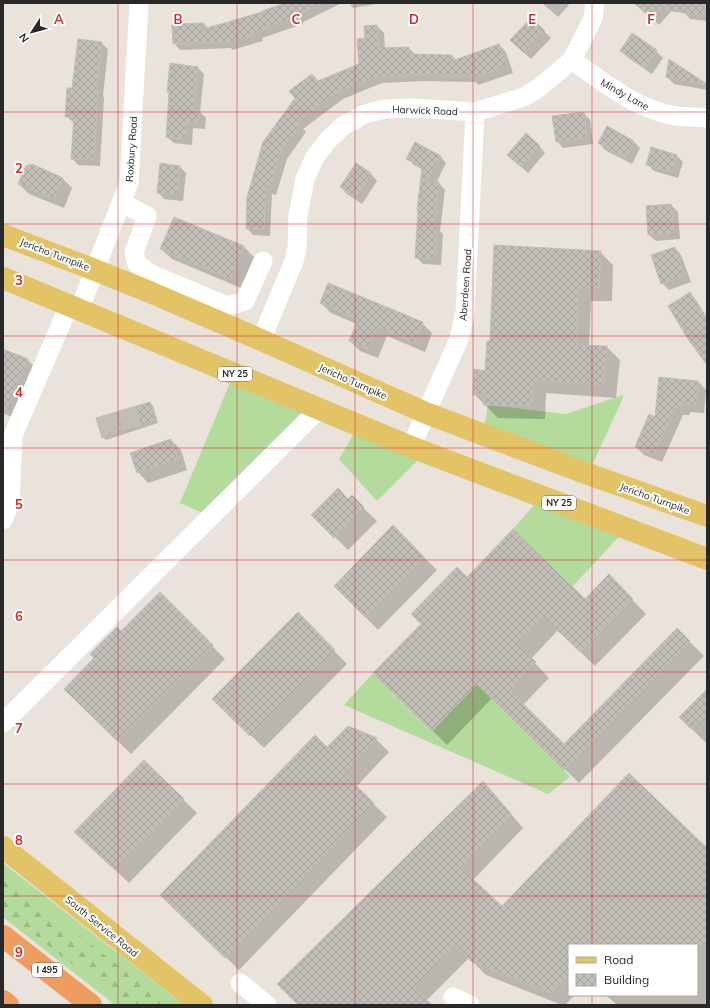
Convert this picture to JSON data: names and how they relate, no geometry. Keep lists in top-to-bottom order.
{
  "streets": {
    "highway": ["I 495"],
    "main road": ["Jericho Turnpike", "NY 25", "South Service Road"],
    "street": [
      "Mindy Lane",
      "Harwick Road",
      "Roxbury Road",
      "Aberdeen Road"
    ]
  },
  "crossings": [
    ["Mindy Lane", "Harwick Road"],
    ["Harwick Road", "Jericho Turnpike"],
    ["Harwick Road", "Aberdeen Road"],
    ["Roxbury Road", "Jericho Turnpike"],
    ["Roxbury Road", "NY 25"],
    ["Jericho Turnpike", "Aberdeen Road"],
    ["Aberdeen Road", "NY 25"]
  ],
  "legend": ["Road", "Building"],
  "north": "bottom left",
  "grid": {
    "columns": [
      "A",
      "B",
      "C",
      "D",
      "E",
      "F"
    ],
    "rows": [
      "2",
      "3",
      "4",
      "5",
      "6",
      "7",
      "8",
      "9"
    ]
  }
}
